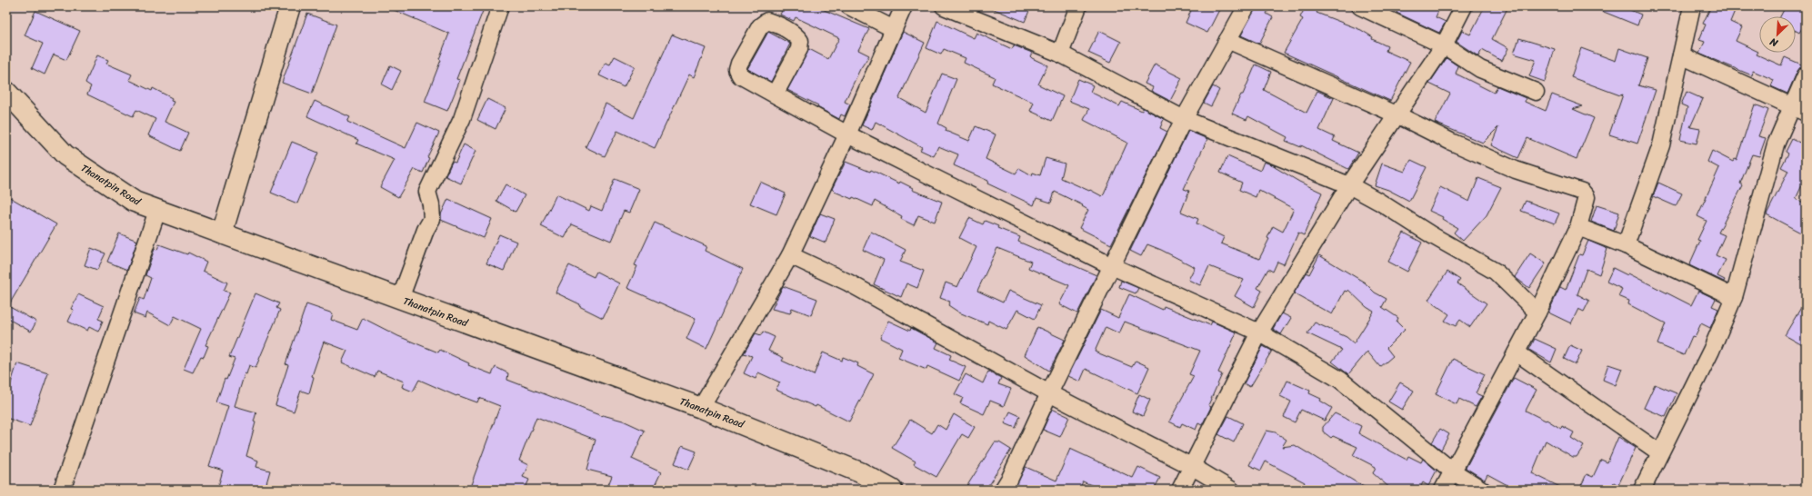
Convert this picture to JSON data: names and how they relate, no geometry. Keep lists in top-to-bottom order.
{
  "streets": {
    "main road": ["Thanatpin Road"]
  },
  "north": "bottom left"
}
